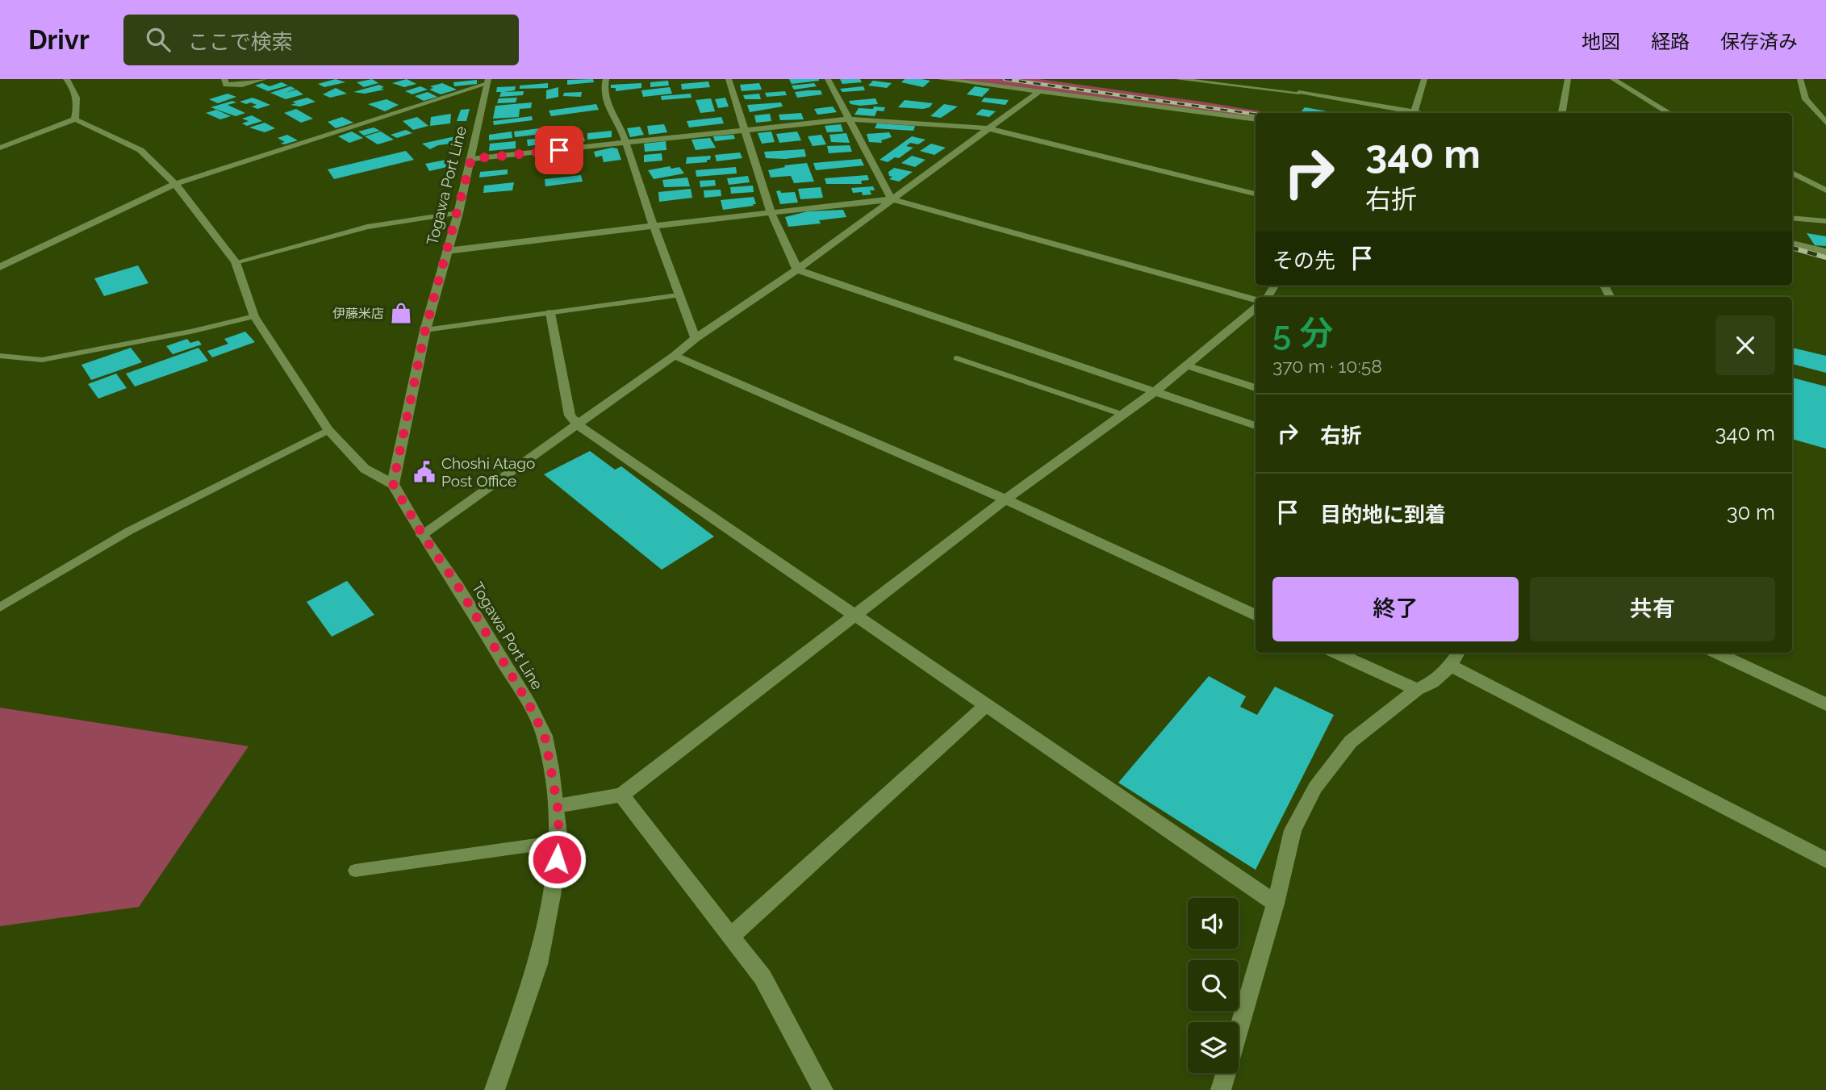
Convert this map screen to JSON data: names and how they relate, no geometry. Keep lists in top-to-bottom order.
{
  "streets": {
    "street": ["Togawa Port Line"]
  },
  "places": {
    "shop": ["伊藤米店"],
    "public building": ["Choshi Atago Post Office"]
  },
  "page": {
    "header": "Drivr",
    "search": "ここで検索",
    "nav": ["地図", "経路", "保存済み"],
    "turn": ["340 m", "右折"],
    "then": "その先",
    "heading": ["5 分", "370 m · 10:58"],
    "list": [
      {
        "name": "右折",
        "value": "340 m"
      },
      {
        "name": "目的地に到着",
        "value": "30 m"
      }
    ],
    "buttons": ["終了", "共有"]
  }
}
